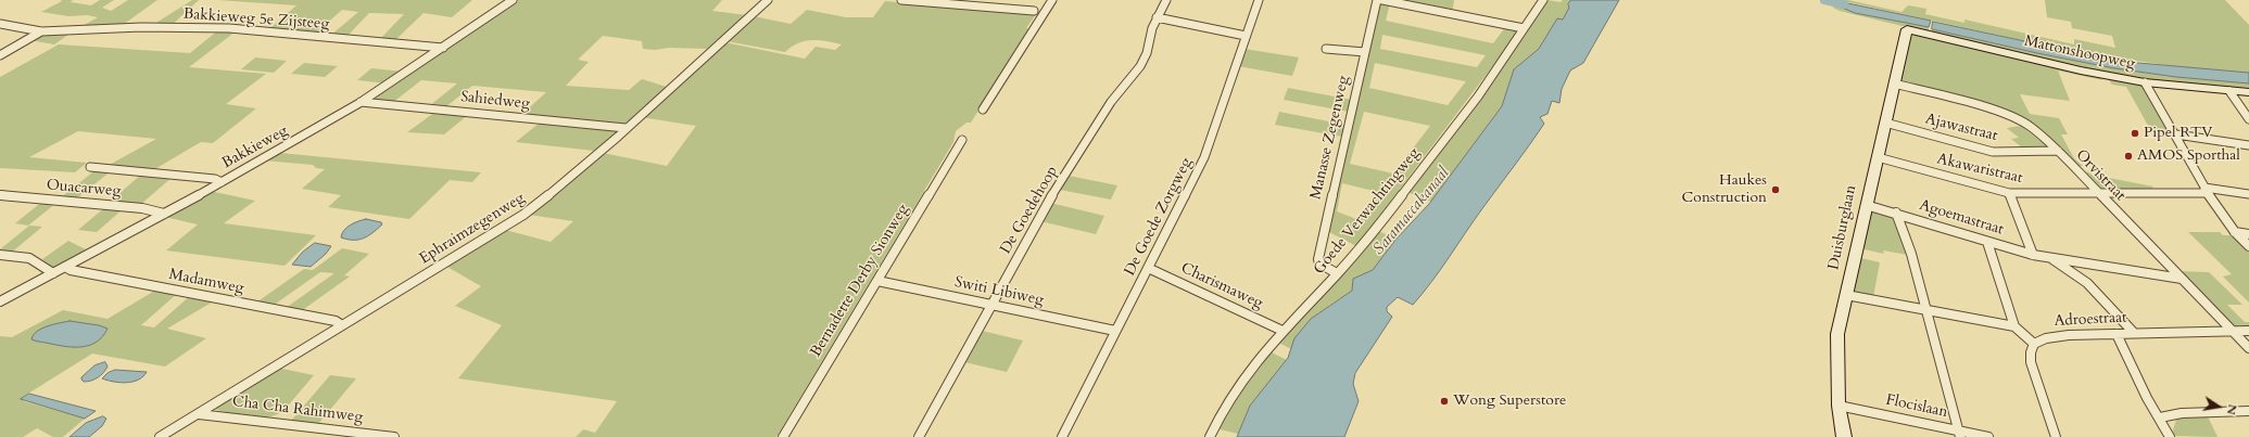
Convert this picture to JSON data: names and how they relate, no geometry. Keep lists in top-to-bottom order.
{
  "streets": {
    "street": [
      "Bakkieweg 5e Zijsteeg",
      "Mattonshoopweg",
      "Sahiedweg",
      "Ajawastraat",
      "Manasse Zegenweg",
      "Bakkieweg",
      "Akawaristraat",
      "Orvistraat",
      "Ouacarweg",
      "De Goedehoop",
      "Goede Verwachtingweg",
      "De Goede Zorgweg",
      "Agoemastraat",
      "Duisburglaan",
      "Ephraimzegenweg",
      "Bernadette Derby Sionweg",
      "Madamweg",
      "Charismaweg",
      "Switi Libiweg",
      "Adroestraat",
      "Flocislaan",
      "Cha Cha Rahimweg"
    ]
  },
  "crossings": [
    ["Bakkieweg 5e Zijsteeg", "Bakkieweg"],
    ["Mattonshoopweg", "Duisburglaan"],
    ["Sahiedweg", "Bakkieweg"],
    ["Sahiedweg", "Ephraimzegenweg"],
    ["Ajawastraat", "Orvistraat"],
    ["Ajawastraat", "Duisburglaan"],
    ["Manasse Zegenweg", "Goede Verwachtingweg"],
    ["Bakkieweg", "Ouacarweg"],
    ["Bakkieweg", "Madamweg"],
    ["Akawaristraat", "Orvistraat"],
    ["Akawaristraat", "Duisburglaan"],
    ["Orvistraat", "Agoemastraat"],
    ["Orvistraat", "Duisburglaan"],
    ["Orvistraat", "Adroestraat"],
    ["De Goedehoop", "Switi Libiweg"],
    ["Goede Verwachtingweg", "Charismaweg"],
    ["De Goede Zorgweg", "Charismaweg"],
    ["De Goede Zorgweg", "Switi Libiweg"],
    ["Agoemastraat", "Duisburglaan"],
    ["Agoemastraat", "Adroestraat"],
    ["Duisburglaan", "Flocislaan"],
    ["Ephraimzegenweg", "Madamweg"],
    ["Ephraimzegenweg", "Cha Cha Rahimweg"],
    ["Bernadette Derby Sionweg", "Switi Libiweg"]
  ],
  "water": ["Saramaccakanaal"],
  "places": [
    "Pipel RTV",
    "AMOS Sporthal",
    "Haukes Construction",
    "Wong Superstore"
  ],
  "north": "right"
}
